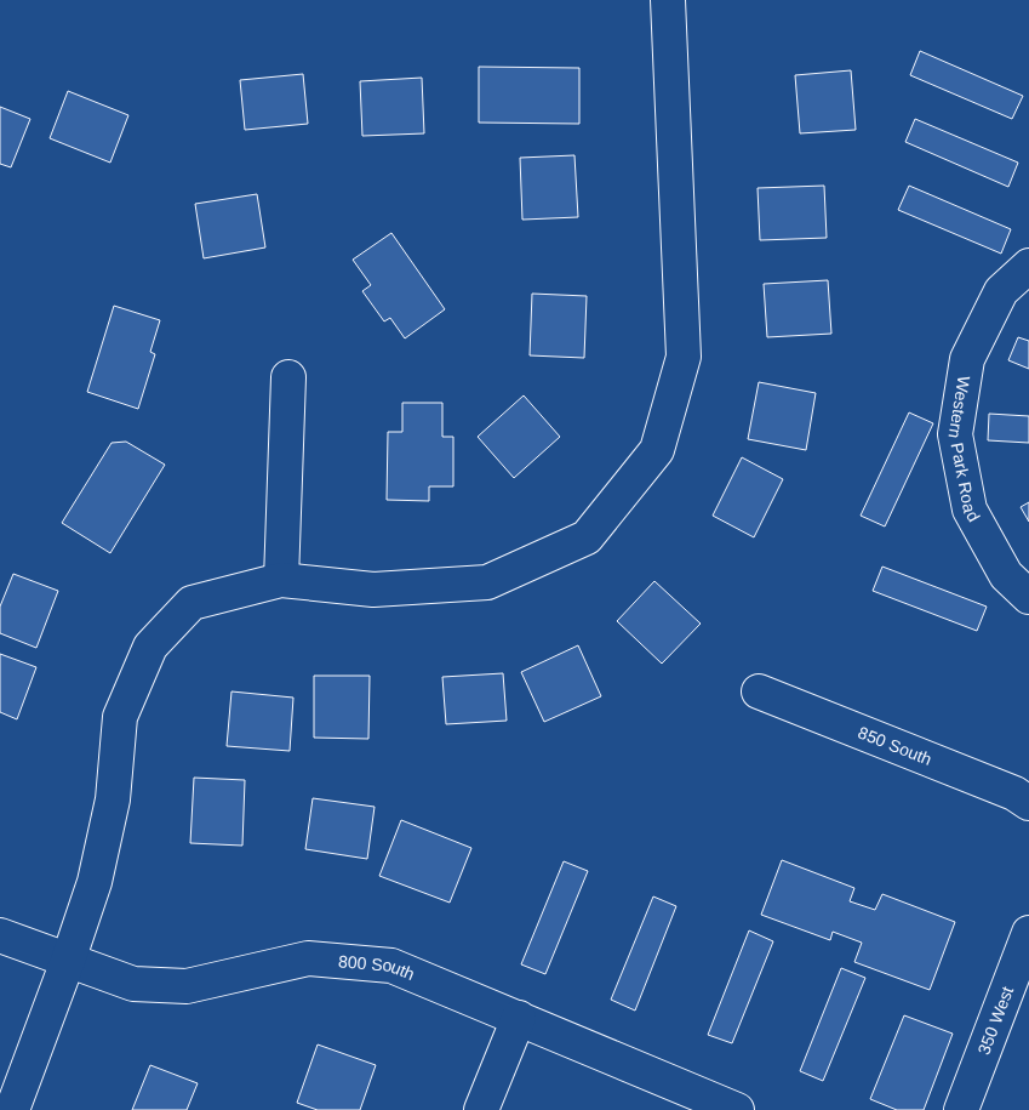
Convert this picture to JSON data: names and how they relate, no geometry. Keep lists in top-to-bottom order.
{
  "streets": {
    "street": [
      "Western Park Road",
      "850 South",
      "800 South",
      "350 West"
    ]
  }
}
